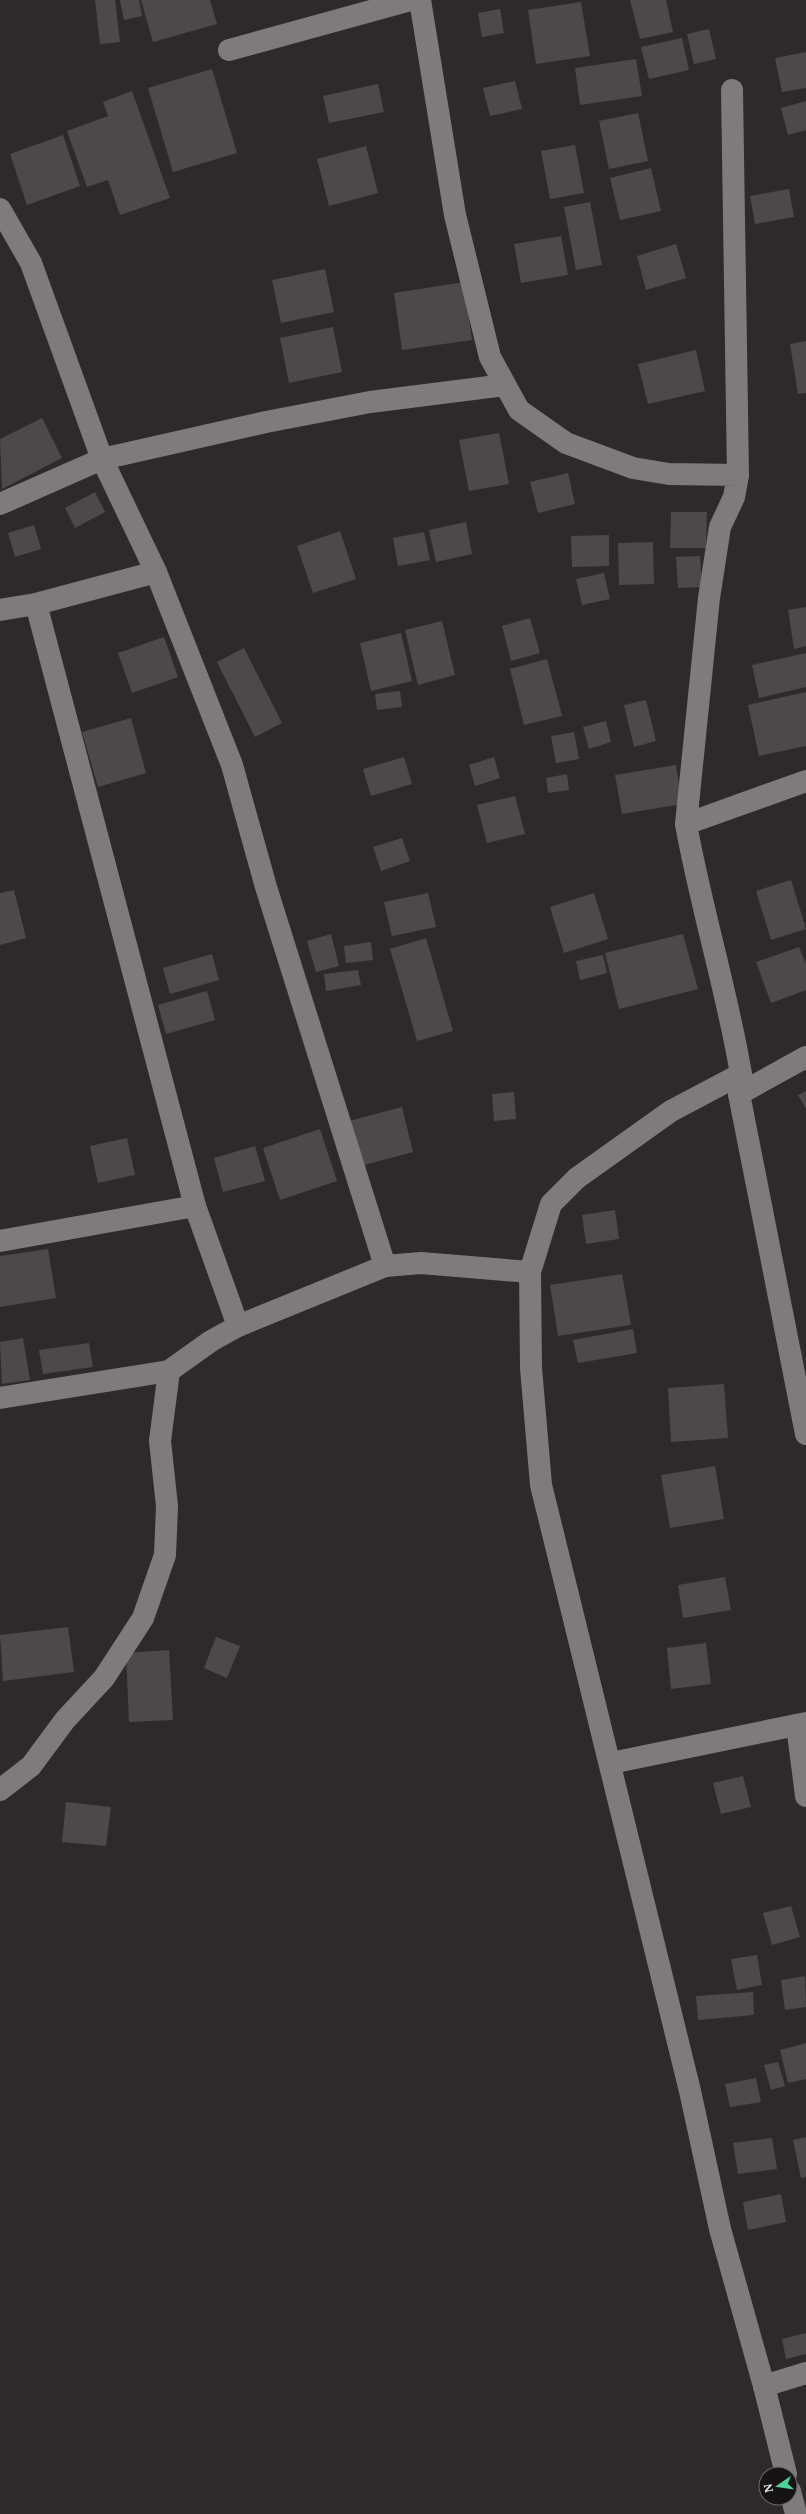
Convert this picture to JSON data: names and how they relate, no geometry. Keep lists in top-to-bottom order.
{
  "north": "left"
}
